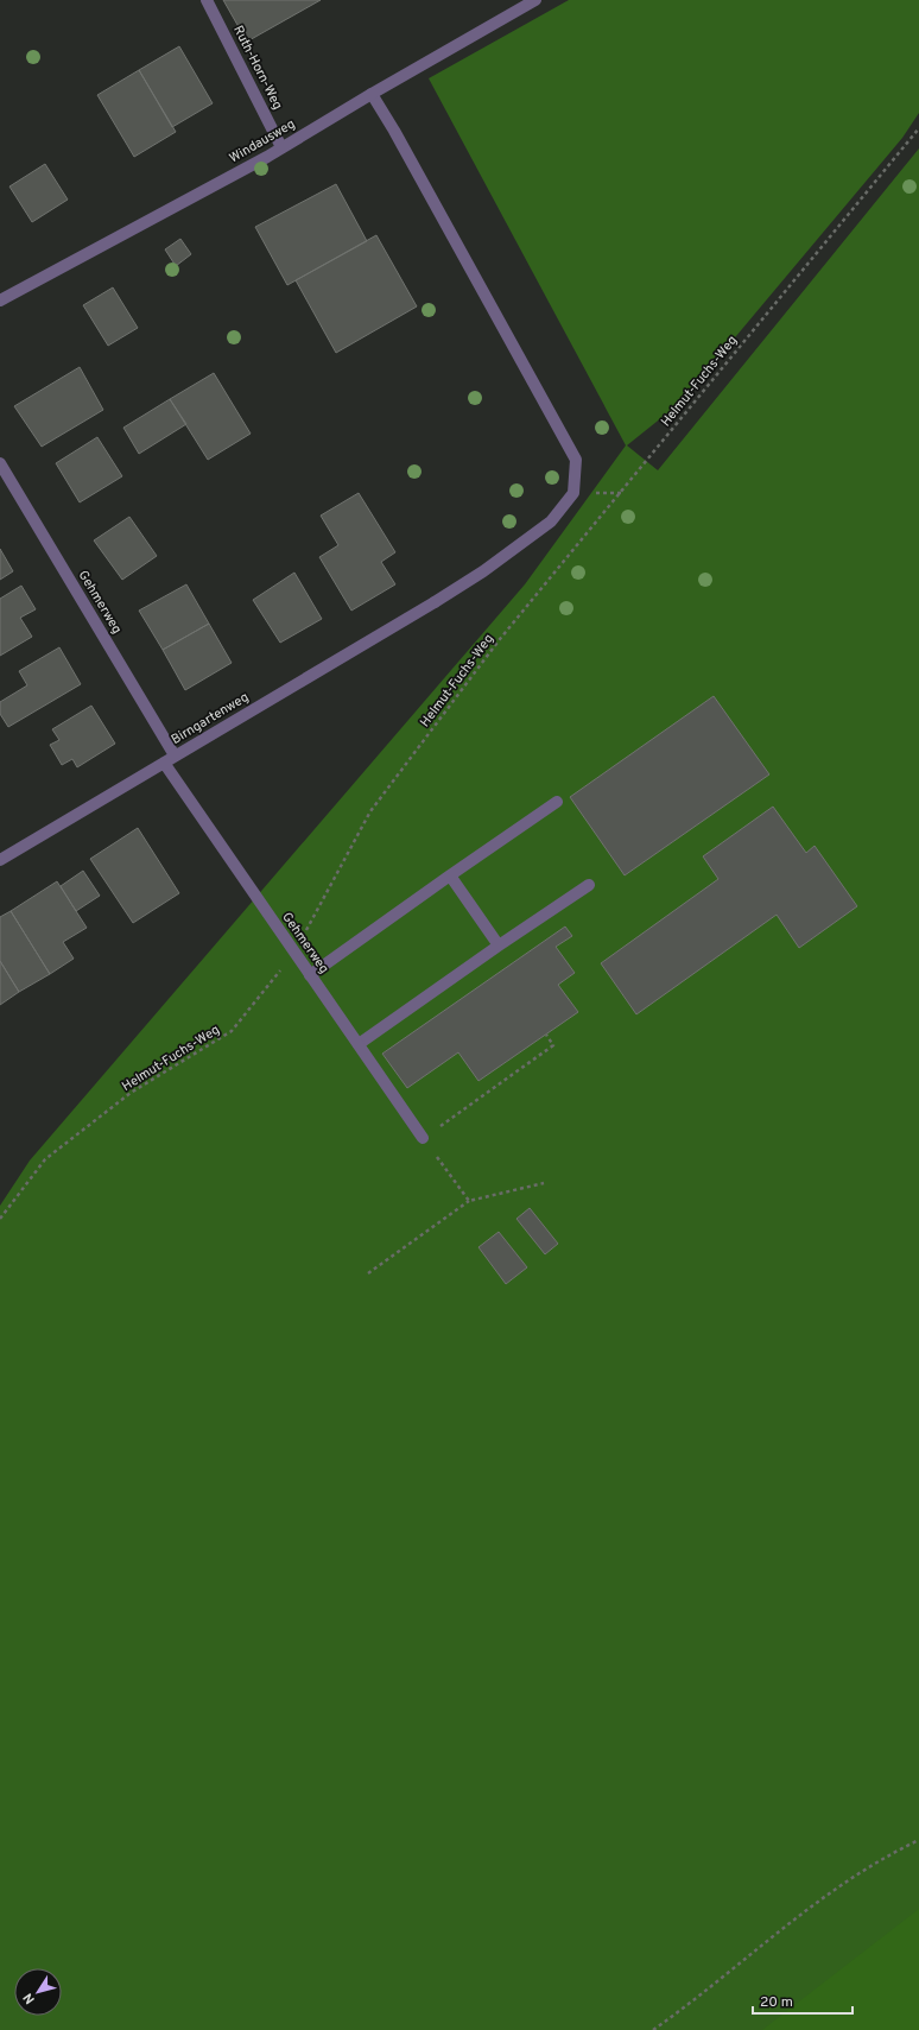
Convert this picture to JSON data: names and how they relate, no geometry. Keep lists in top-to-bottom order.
{
  "streets": {
    "street": [
      "Ruth-Horn-Weg",
      "Windausweg",
      "Gehmerweg",
      "Birngartenweg"
    ],
    "path": ["Helmut-Fuchs-Weg"]
  },
  "crossings": [
    ["Ruth-Horn-Weg", "Windausweg"],
    ["Windausweg", "Birngartenweg"],
    ["Helmut-Fuchs-Weg", "Gehmerweg"],
    ["Gehmerweg", "Birngartenweg"]
  ],
  "scale_bar": "20 m",
  "north": "bottom left"
}
